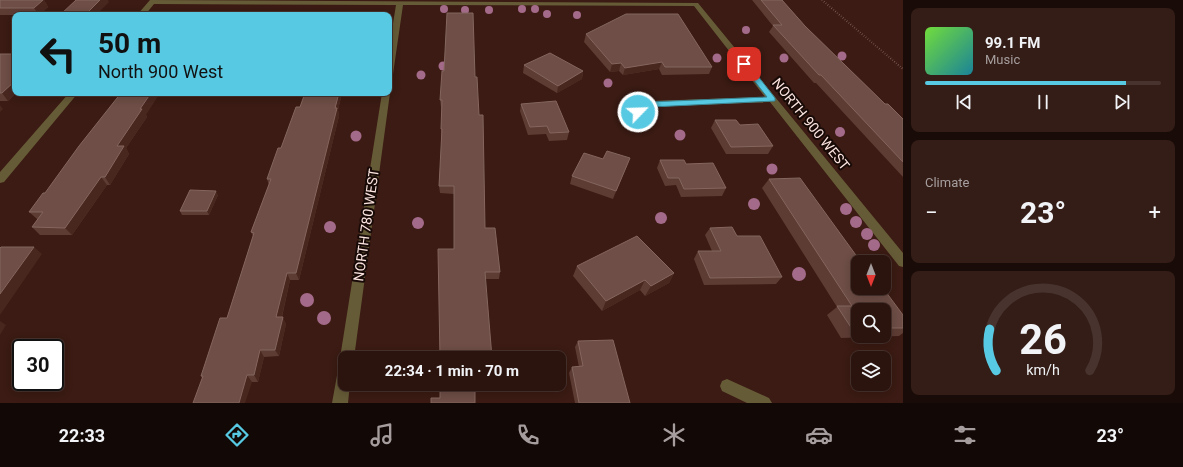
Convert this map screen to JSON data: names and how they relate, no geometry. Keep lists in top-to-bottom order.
{
  "streets": {
    "street": ["NORTH 900 WEST", "NORTH 780 WEST"]
  },
  "north": "bottom",
  "page": {
    "turn": ["50 m", "North 900 West"],
    "song": ["99.1 FM", "Music"],
    "tile": "Climate",
    "heat": ["−", "23°", "+"],
    "limit": "30",
    "trip": "22:34 · 1 min · 70 m",
    "tabs": ["22:33", "23°"],
    "gauge": ["26", "km/h"]
  }
}
